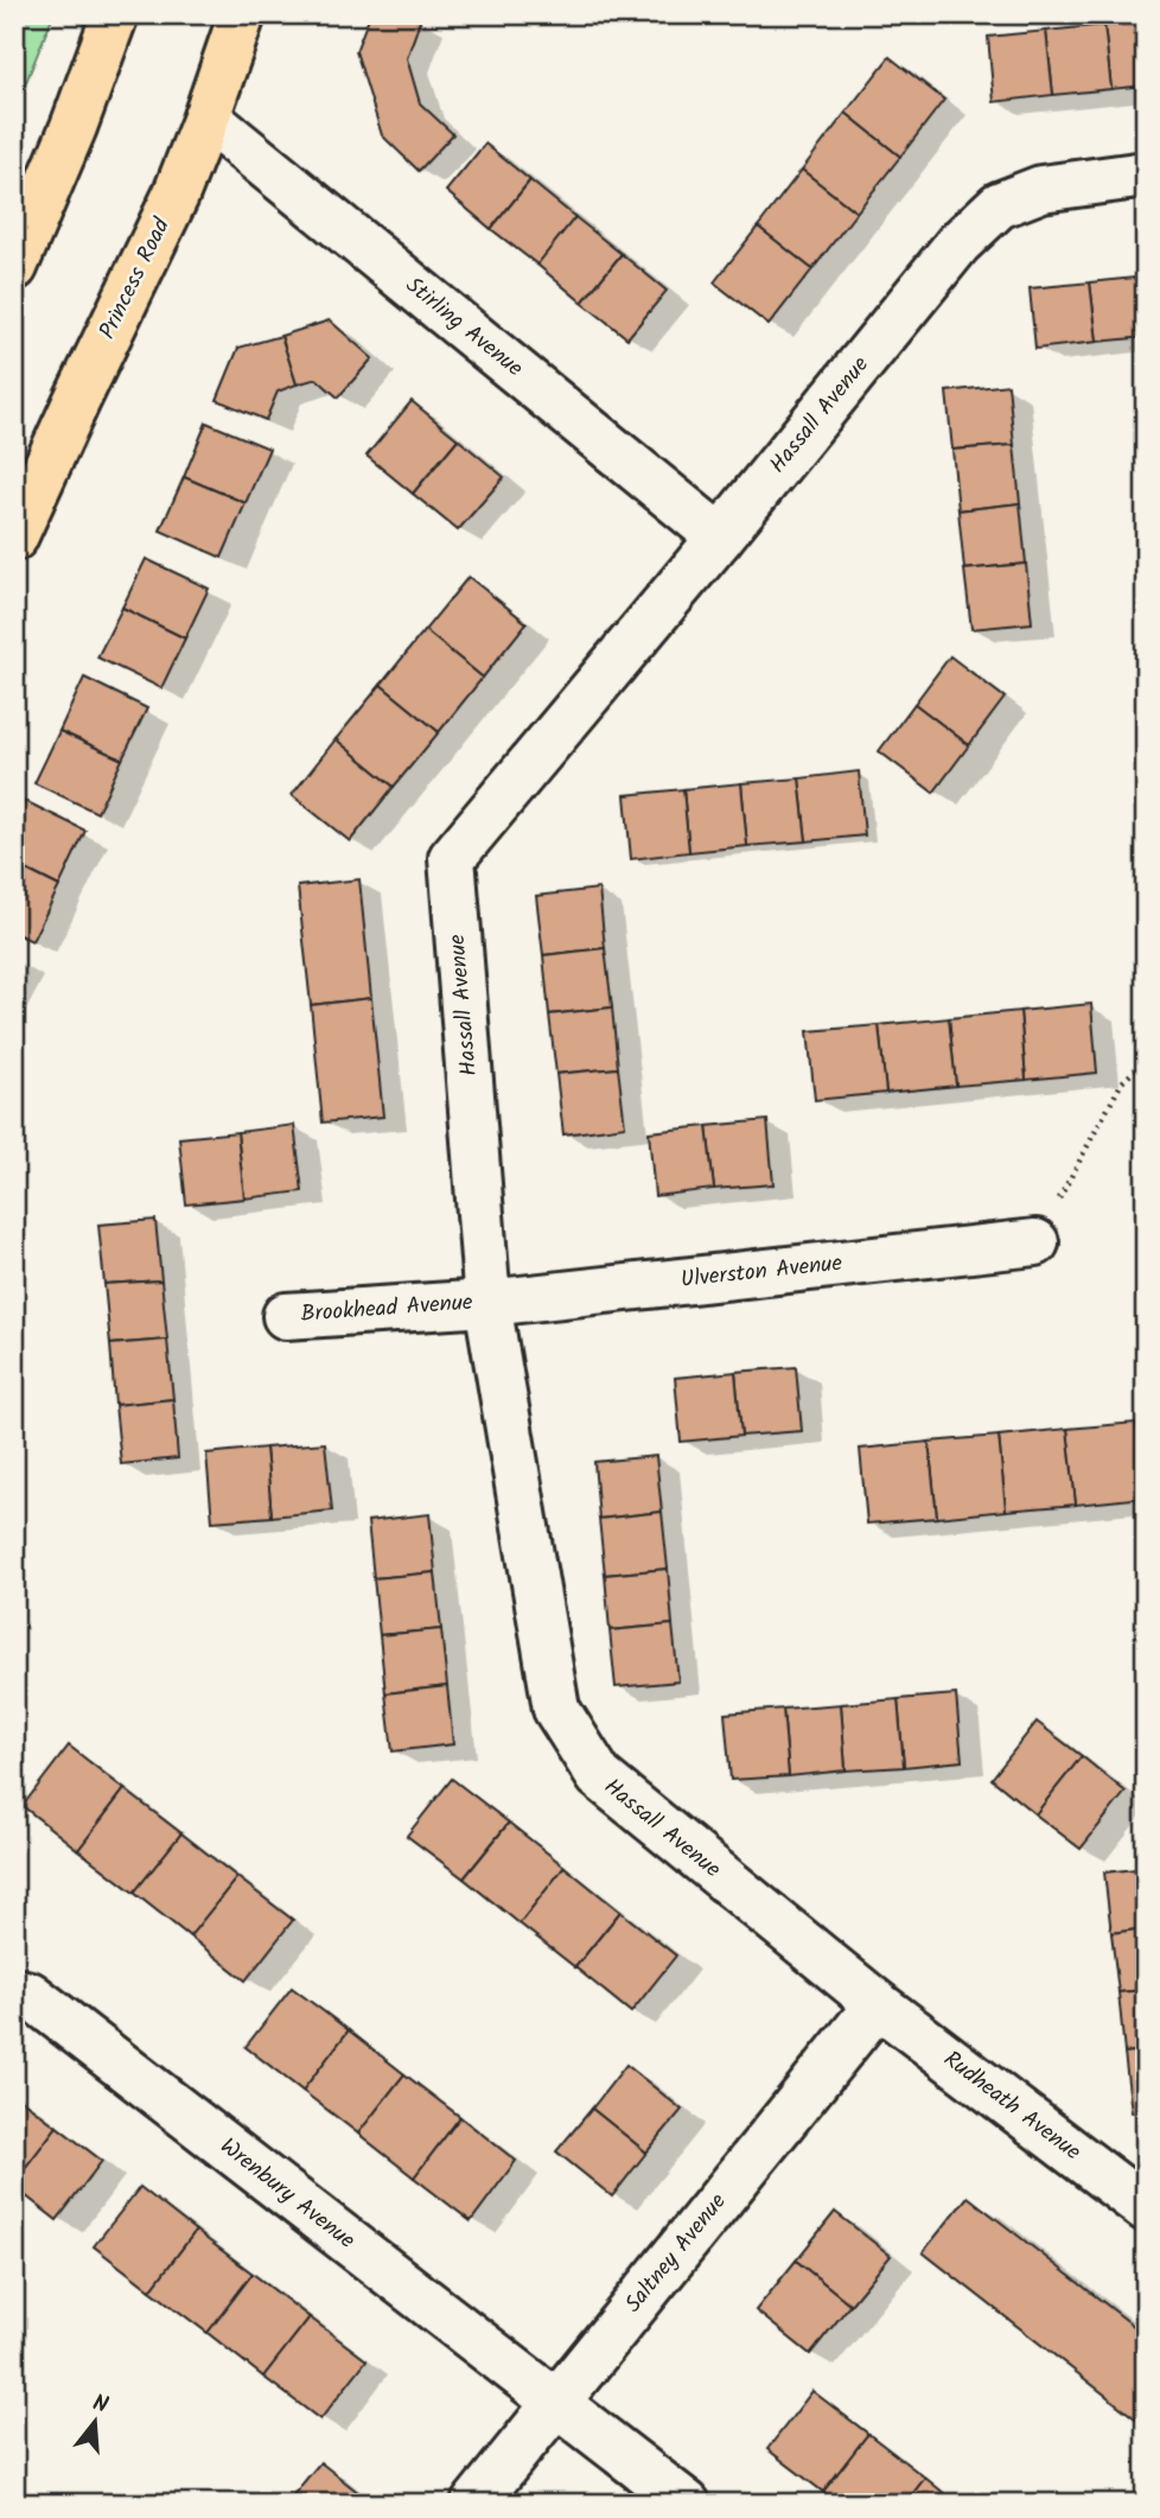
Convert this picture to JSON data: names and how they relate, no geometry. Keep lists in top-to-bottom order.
{
  "streets": {
    "highway": ["Princess Road"],
    "street": [
      "Stirling Avenue",
      "Hassall Avenue",
      "Ulverston Avenue",
      "Brookhead Avenue",
      "Rudheath Avenue",
      "Wrenbury Avenue",
      "Saltney Avenue"
    ]
  },
  "crossings": [
    ["Princess Road", "Stirling Avenue"],
    ["Stirling Avenue", "Hassall Avenue"],
    ["Hassall Avenue", "Ulverston Avenue"],
    ["Hassall Avenue", "Brookhead Avenue"],
    ["Hassall Avenue", "Rudheath Avenue"],
    ["Hassall Avenue", "Saltney Avenue"],
    ["Ulverston Avenue", "Brookhead Avenue"],
    ["Rudheath Avenue", "Saltney Avenue"],
    ["Wrenbury Avenue", "Saltney Avenue"]
  ],
  "north": "top"
}
